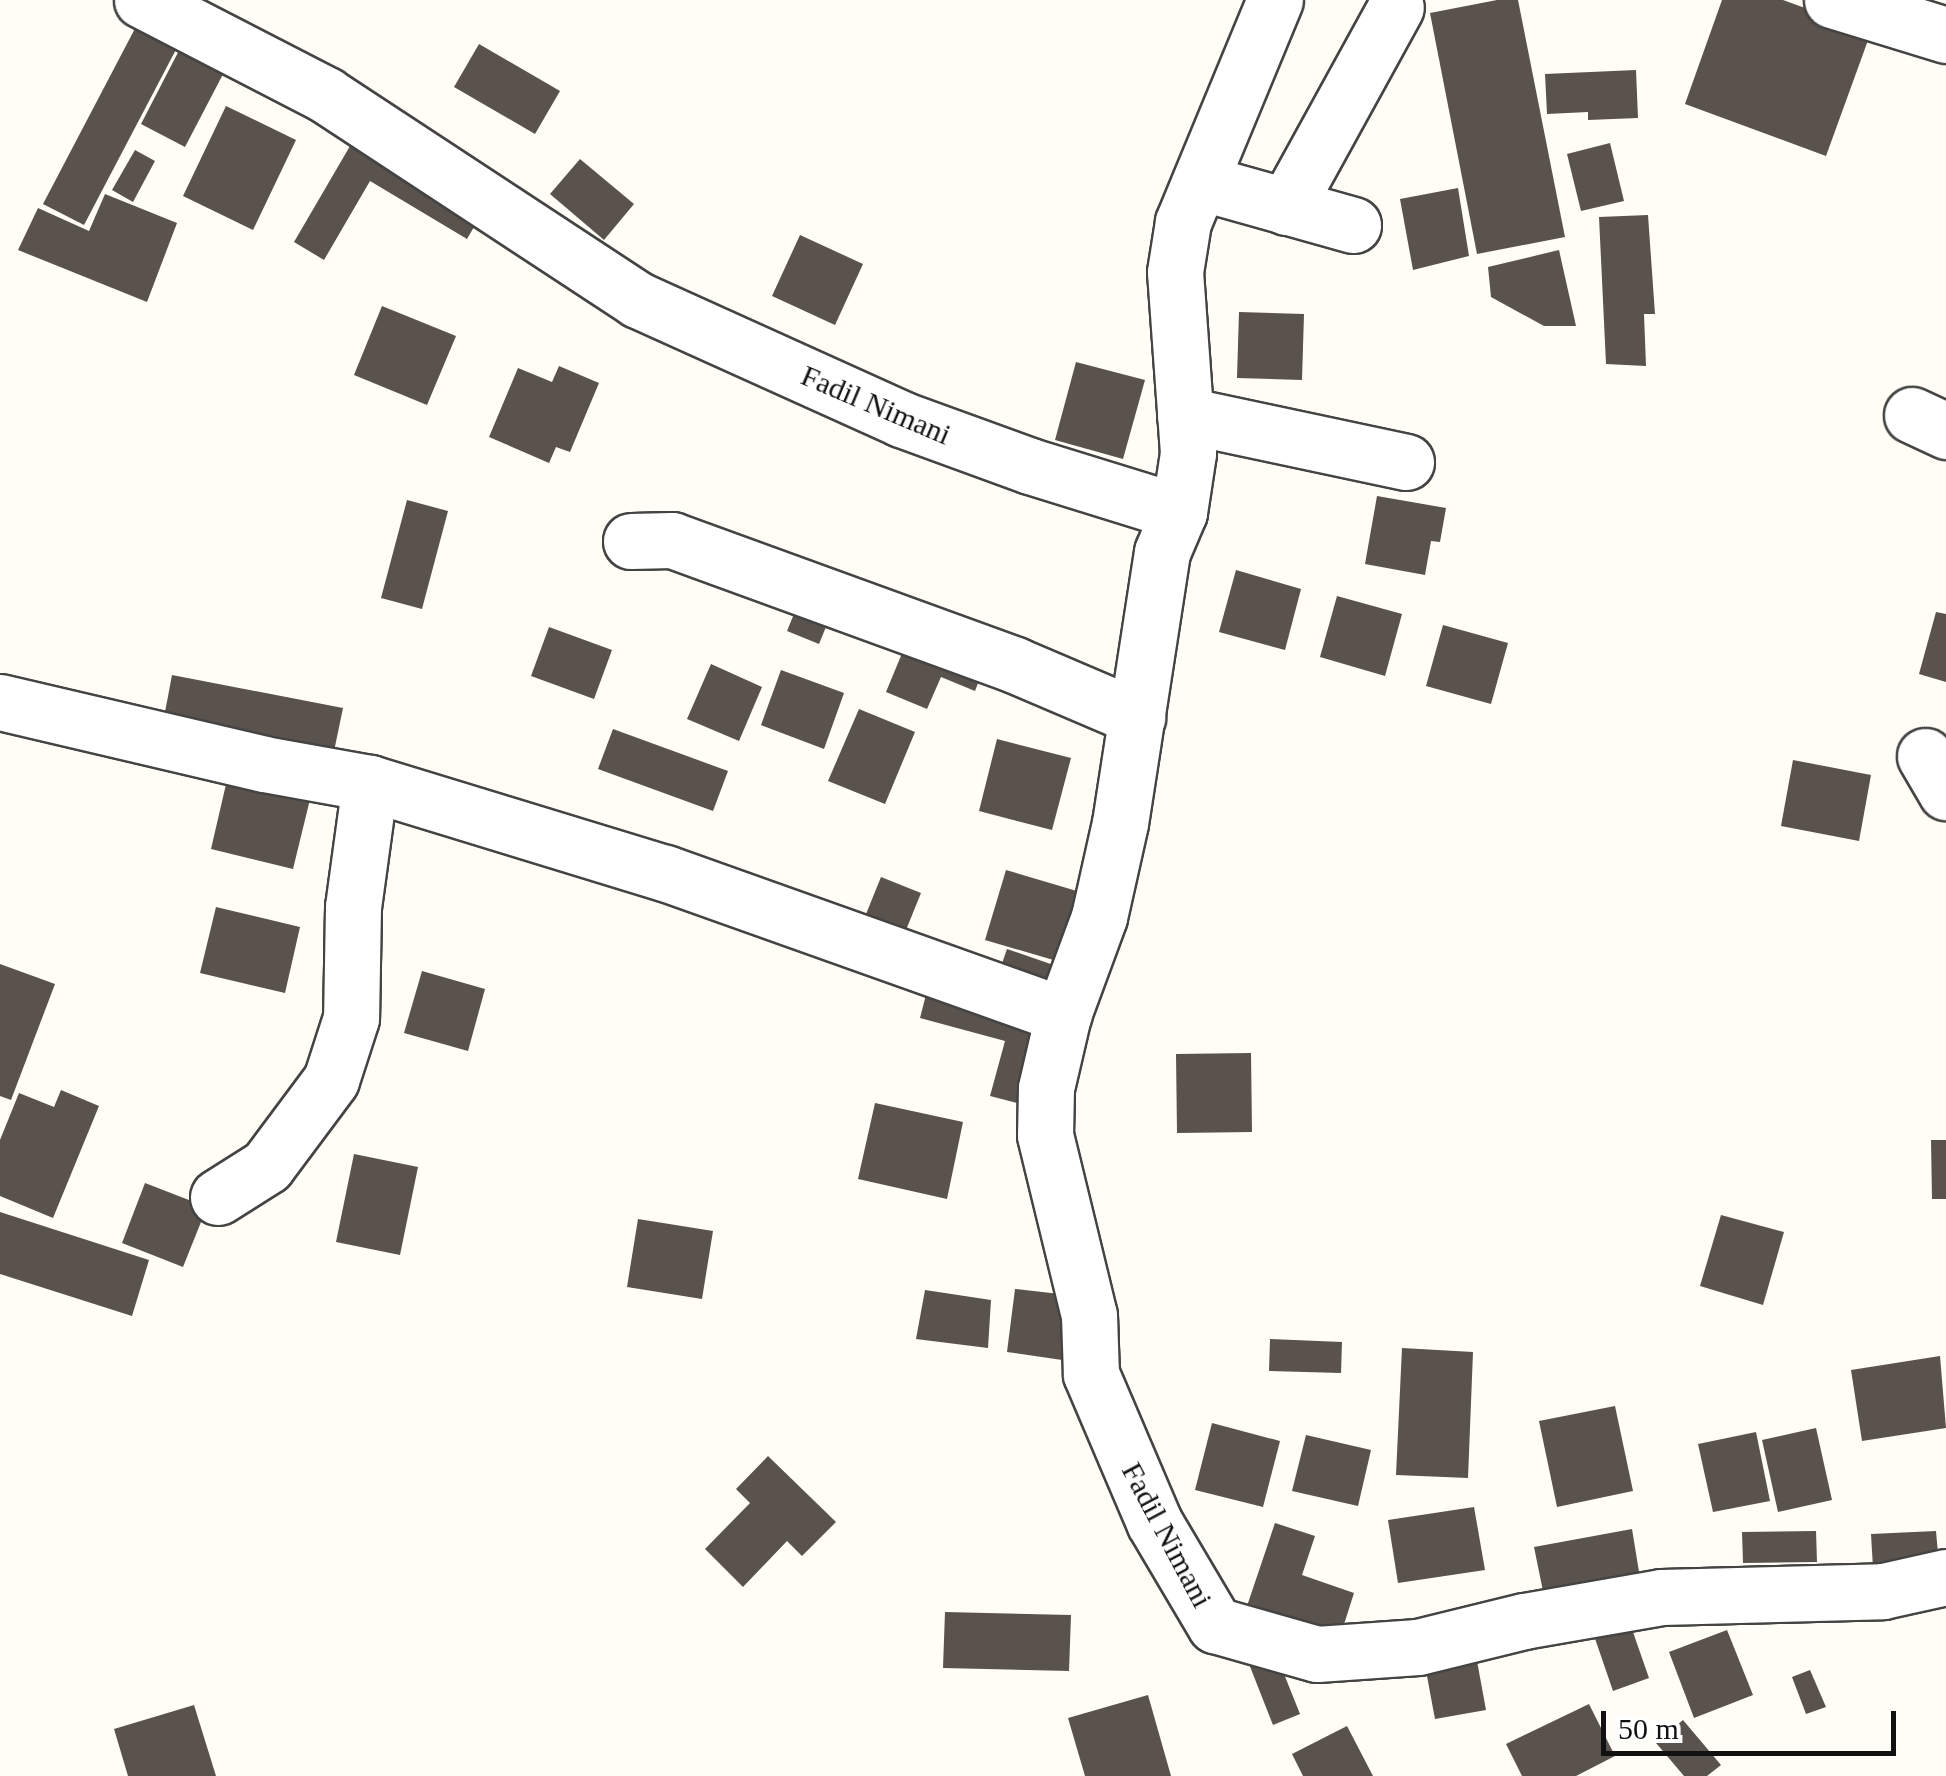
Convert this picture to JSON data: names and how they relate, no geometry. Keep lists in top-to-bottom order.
{
  "streets": {
    "street": ["Fadil Nimani"]
  },
  "scale_bar": "50 m"
}
